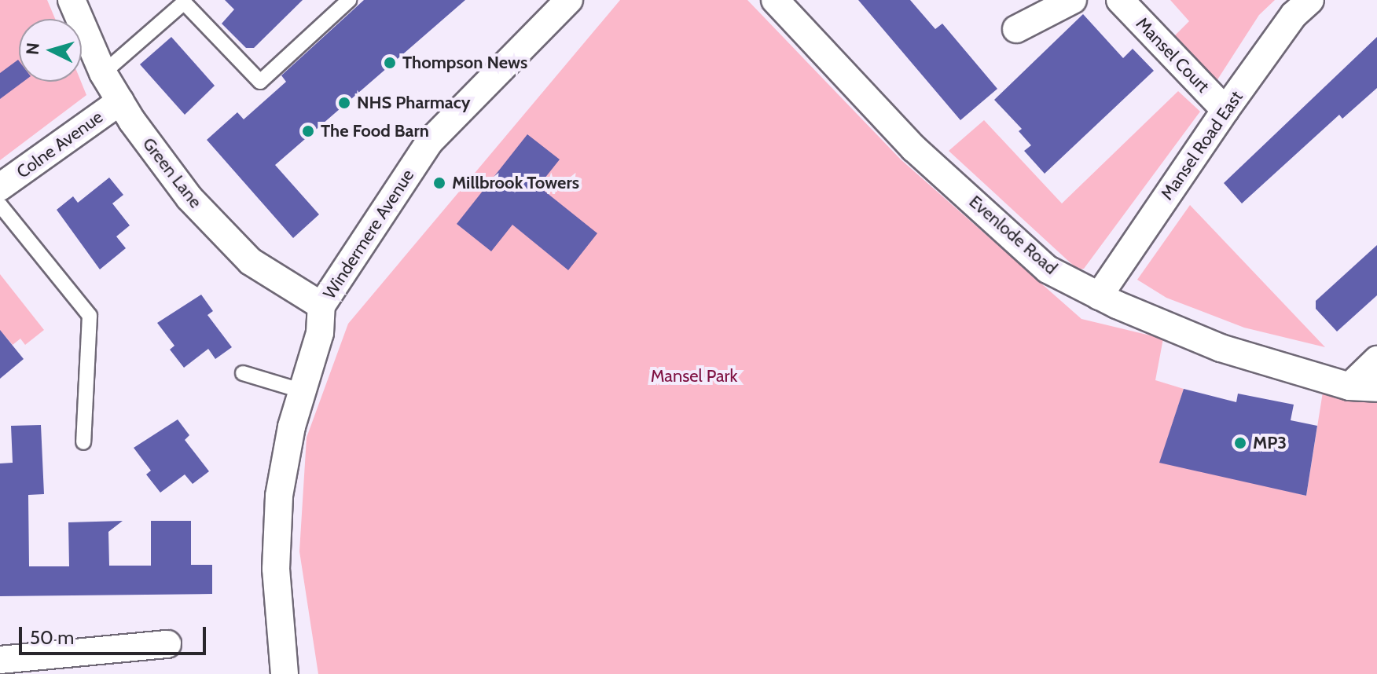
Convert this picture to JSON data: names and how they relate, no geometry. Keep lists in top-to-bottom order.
{
  "streets": {
    "street": [
      "Mansel Court",
      "Colne Avenue",
      "Mansel Road East",
      "Green Lane",
      "Windermere Avenue",
      "Evenlode Road"
    ]
  },
  "crossings": [
    ["Mansel Court", "Mansel Road East"],
    ["Colne Avenue", "Green Lane"],
    ["Mansel Road East", "Evenlode Road"],
    ["Green Lane", "Windermere Avenue"]
  ],
  "parks": ["Mansel Park"],
  "places": [
    "Thompson News",
    "NHS Pharmacy",
    "The Food Barn",
    "Millbrook Towers",
    "MP3"
  ],
  "scale_bar": "50 m",
  "north": "left"
}
